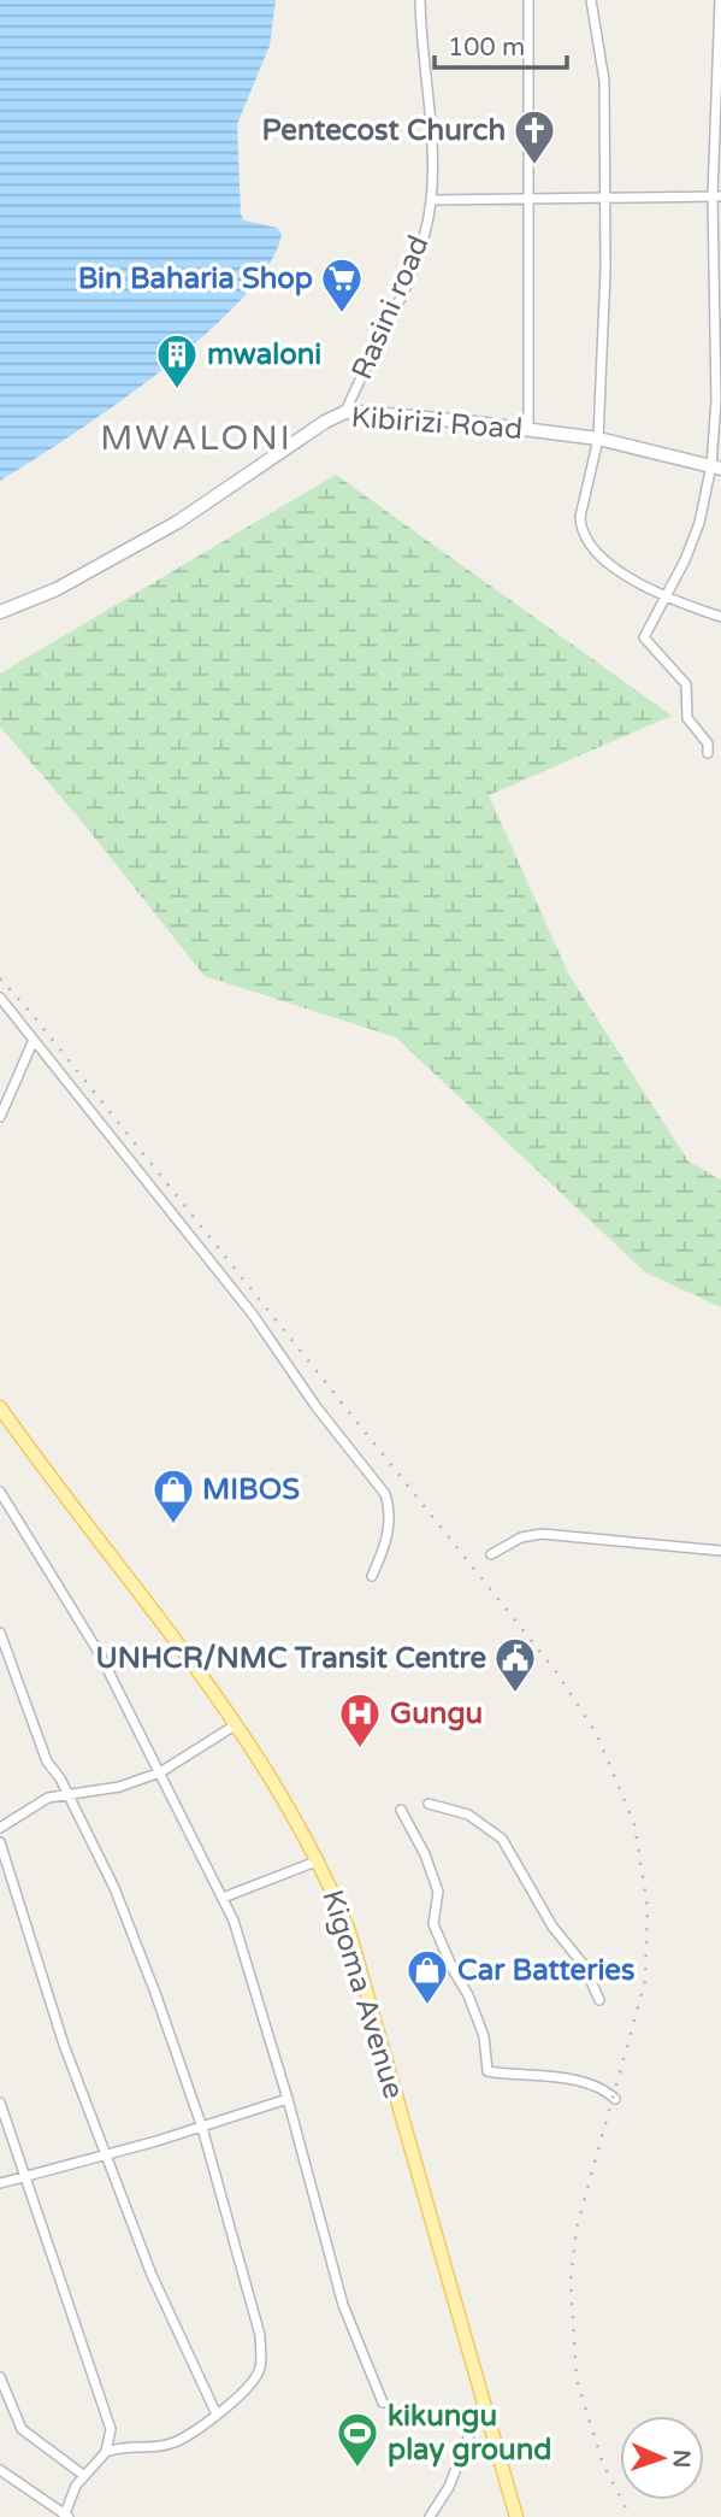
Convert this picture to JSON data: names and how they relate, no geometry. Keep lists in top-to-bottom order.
{
  "streets": {
    "main road": ["Kigoma Avenue"],
    "street": ["Rasini road", "Kibirizi Road"]
  },
  "crossings": [
    ["Rasini road", "Kibirizi Road"]
  ],
  "districts": ["MWALONI"],
  "places": {
    "church": ["Pentecost Church"],
    "supermarket": ["Bin Baharia Shop"],
    "building": ["mwaloni"],
    "shop": ["MIBOS", "Car Batteries"],
    "public building": ["UNHCR/NMC Transit Centre"],
    "hospital": ["Gungu"],
    "sports": ["kikungu play ground"]
  },
  "scale_bar": "100 m",
  "north": "right"
}
